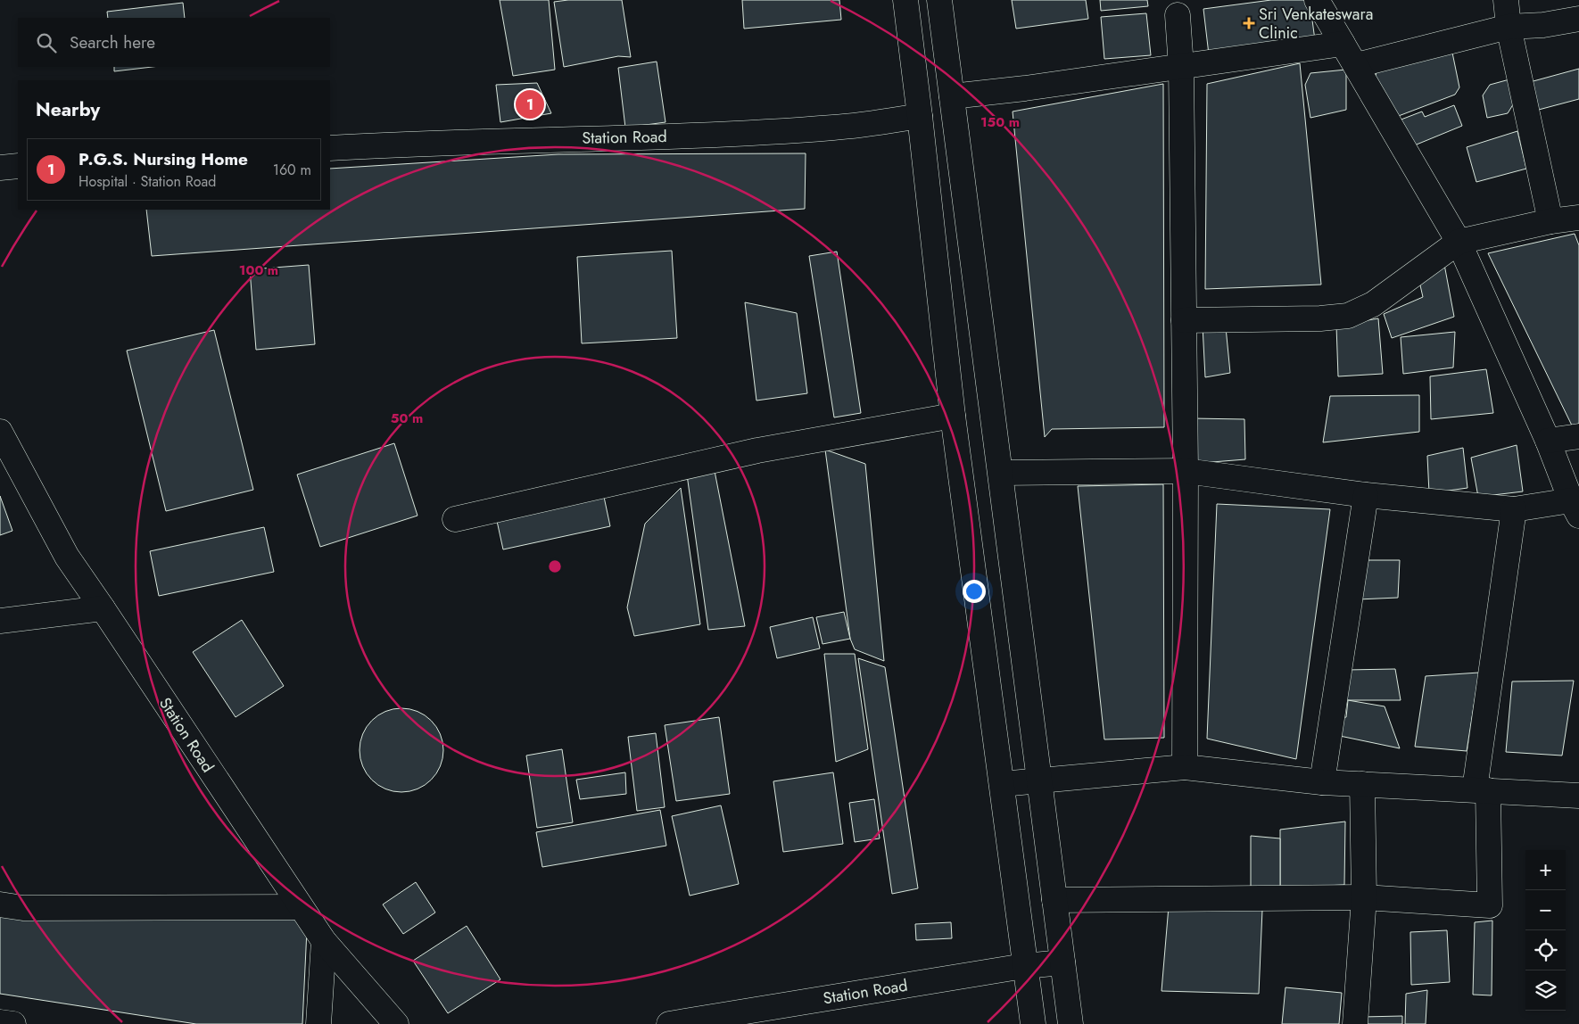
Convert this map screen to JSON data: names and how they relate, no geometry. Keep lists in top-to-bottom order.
{
  "streets": {
    "street": ["Station Road"]
  },
  "places": {
    "health": ["Sri Venkateswara Clinic"]
  },
  "page": {
    "search": "Search here",
    "heading": "Nearby",
    "pins": "1",
    "list": [
      {
        "mark": "1",
        "name": "P.G.S. Nursing Home",
        "note": "Hospital · Station Road",
        "value": "160 m"
      }
    ],
    "map_buttons": ["+", "−"]
  },
  "rings": ["150 m", "100 m", "50 m"]
}
